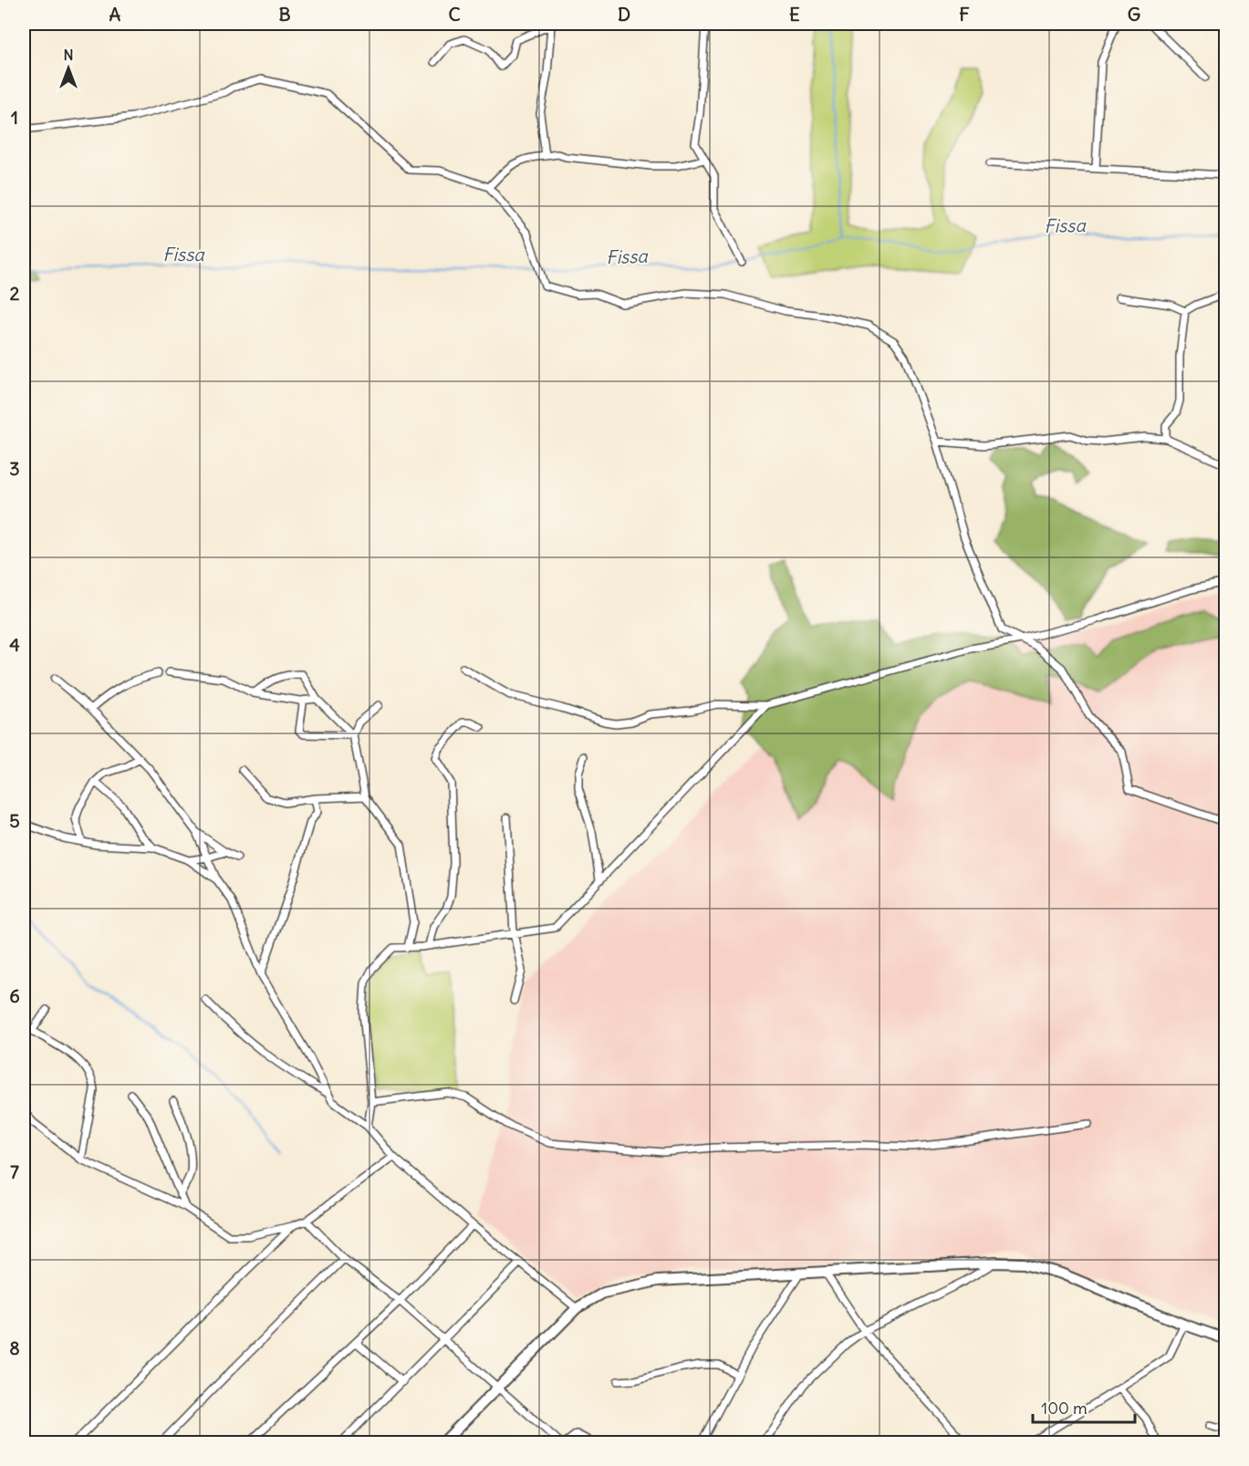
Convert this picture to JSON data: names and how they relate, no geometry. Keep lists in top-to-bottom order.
{
  "water": ["Fissa"],
  "scale_bar": "100 m",
  "north": "top",
  "grid": {
    "columns": [
      "A",
      "B",
      "C",
      "D",
      "E",
      "F",
      "G"
    ],
    "rows": [
      "1",
      "2",
      "3",
      "4",
      "5",
      "6",
      "7",
      "8"
    ]
  }
}
